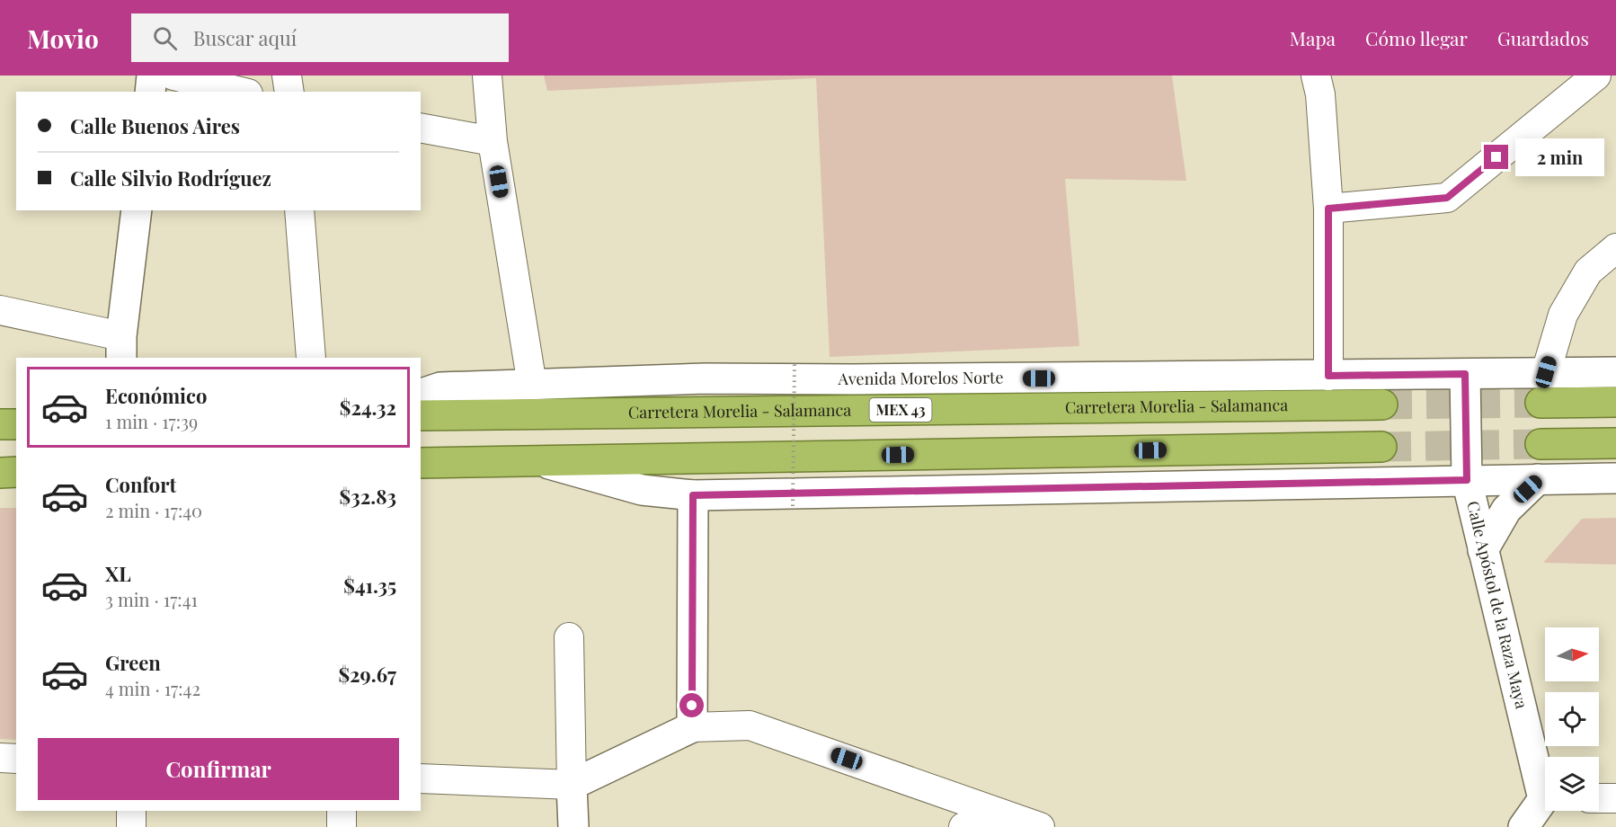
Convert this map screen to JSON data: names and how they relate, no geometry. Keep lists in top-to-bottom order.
{
  "streets": {
    "highway": ["Carretera Morelia - Salamanca", "MEX 43"],
    "street": ["Avenida Morelos Norte", "Calle Apóstol de la Raza Maya"]
  },
  "crossings": [
    ["Avenida Morelos Norte", "Calle Apóstol de la Raza Maya"]
  ],
  "north": "right",
  "page": {
    "header": "Movio",
    "search": "Buscar aquí",
    "nav": ["Mapa", "Cómo llegar", "Guardados"],
    "banner": ["Calle Buenos Aires", "Calle Silvio Rodríguez"],
    "bubble": "2 min",
    "list": [
      {
        "name": "Económico",
        "note": "1 min · 17:39",
        "value": "$24.32"
      },
      {
        "name": "Confort",
        "note": "2 min · 17:40",
        "value": "$32.83"
      },
      {
        "name": "XL",
        "note": "3 min · 17:41",
        "value": "$41.35"
      },
      {
        "name": "Green",
        "note": "4 min · 17:42",
        "value": "$29.67"
      }
    ],
    "buttons": "Confirmar"
  }
}
